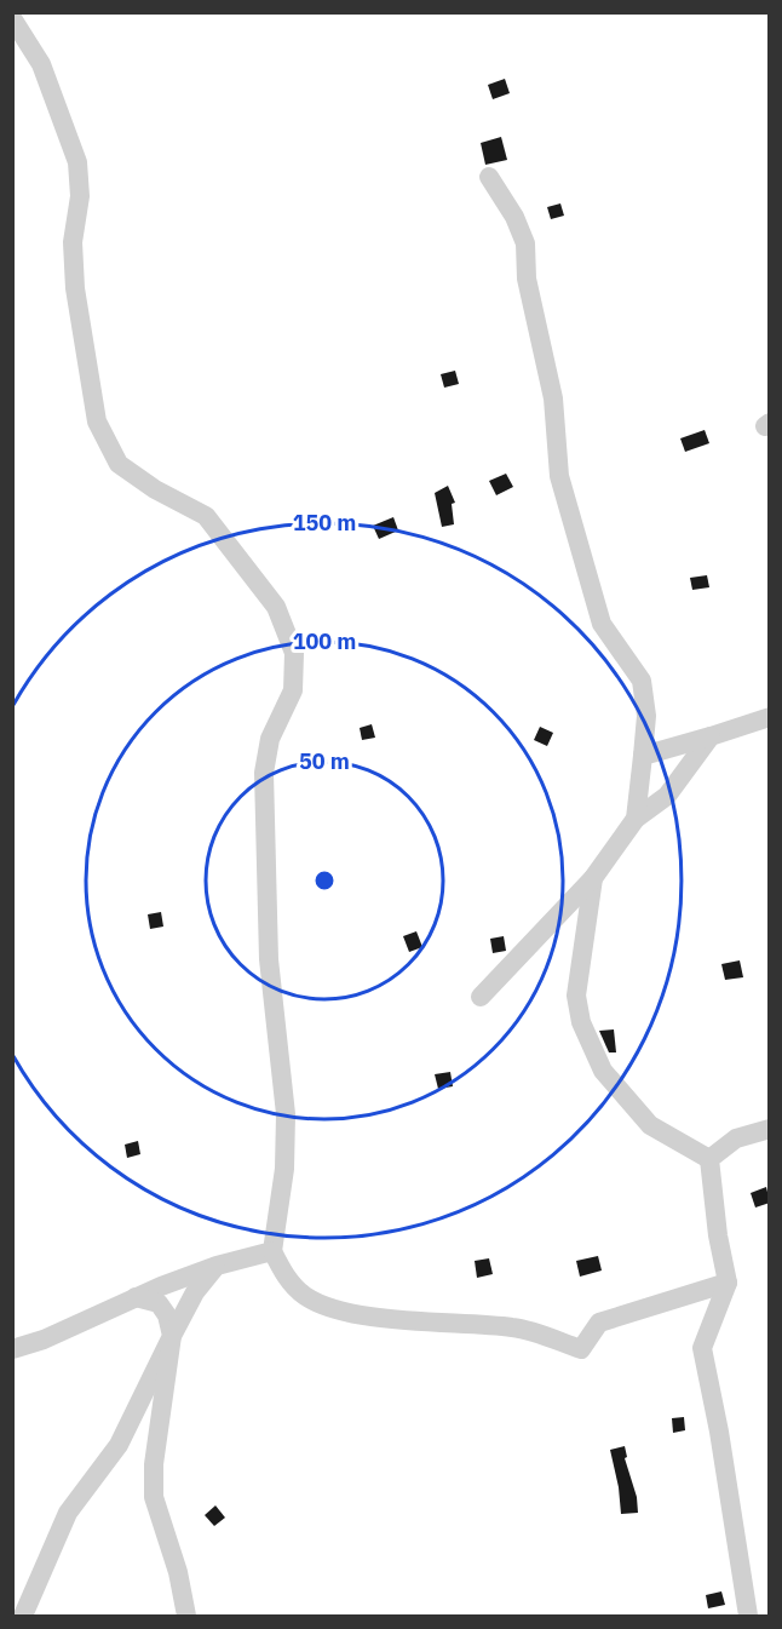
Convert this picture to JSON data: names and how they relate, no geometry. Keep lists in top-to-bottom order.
{
  "rings": ["150 m", "100 m", "50 m"]
}
